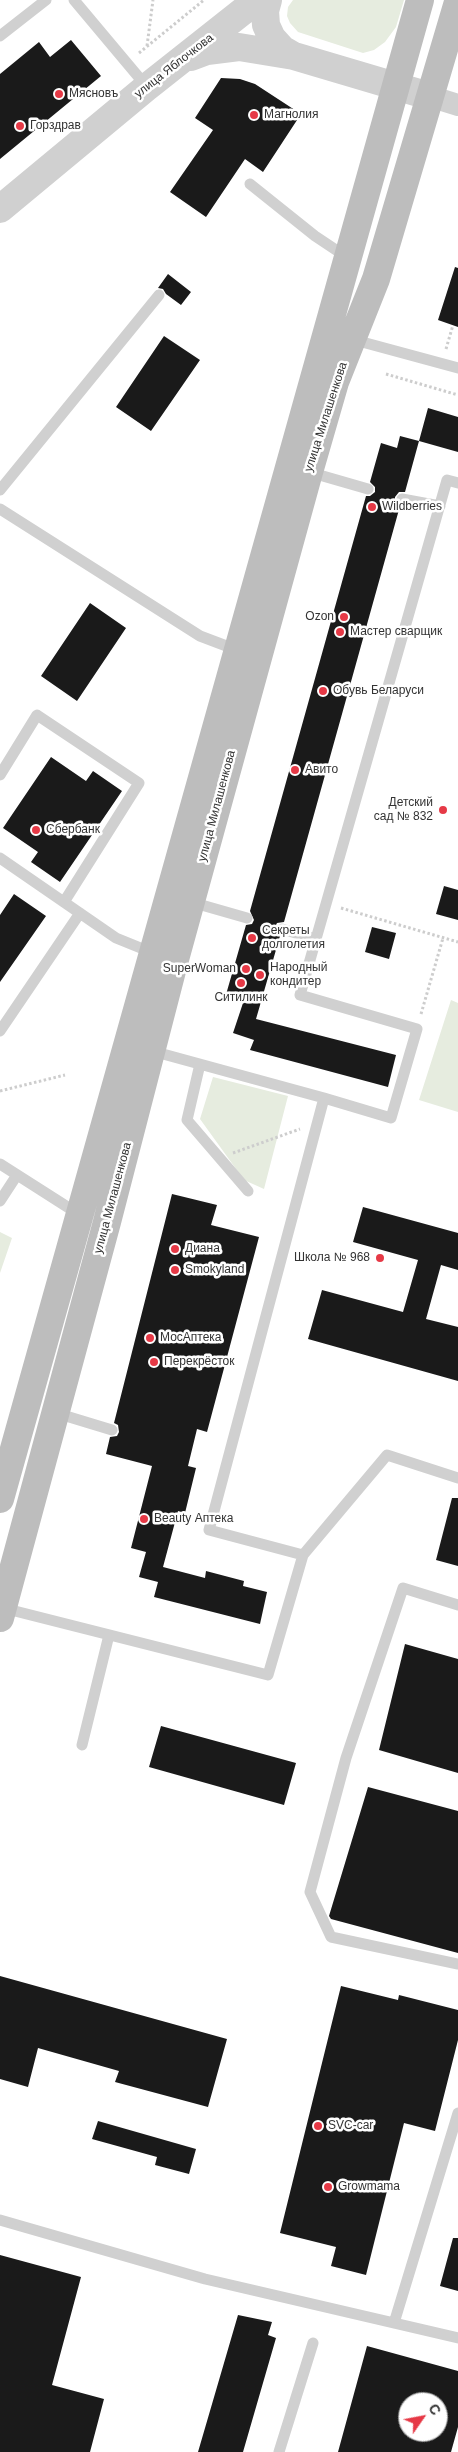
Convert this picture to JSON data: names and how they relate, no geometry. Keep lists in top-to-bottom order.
{
  "streets": {
    "main road": ["улица Милашенкова"],
    "street": ["улица Яблочкова"]
  },
  "places": [
    "Мясновъ",
    "Магнолия",
    "Горздрав",
    "Wildberries",
    "Ozon",
    "Мастер сварщик",
    "Обувь Беларуси",
    "Авито",
    "Детский сад № 832",
    "Сбербанк",
    "Секреты долголетия",
    "SuperWoman",
    "Народный кондитер",
    "Ситилинк",
    "Диана",
    "Школа № 968",
    "Smokyland",
    "МосАптека",
    "Перекрёсток",
    "Beauty Аптека",
    "SVC-car",
    "Growmama"
  ],
  "north": "top right"
}
